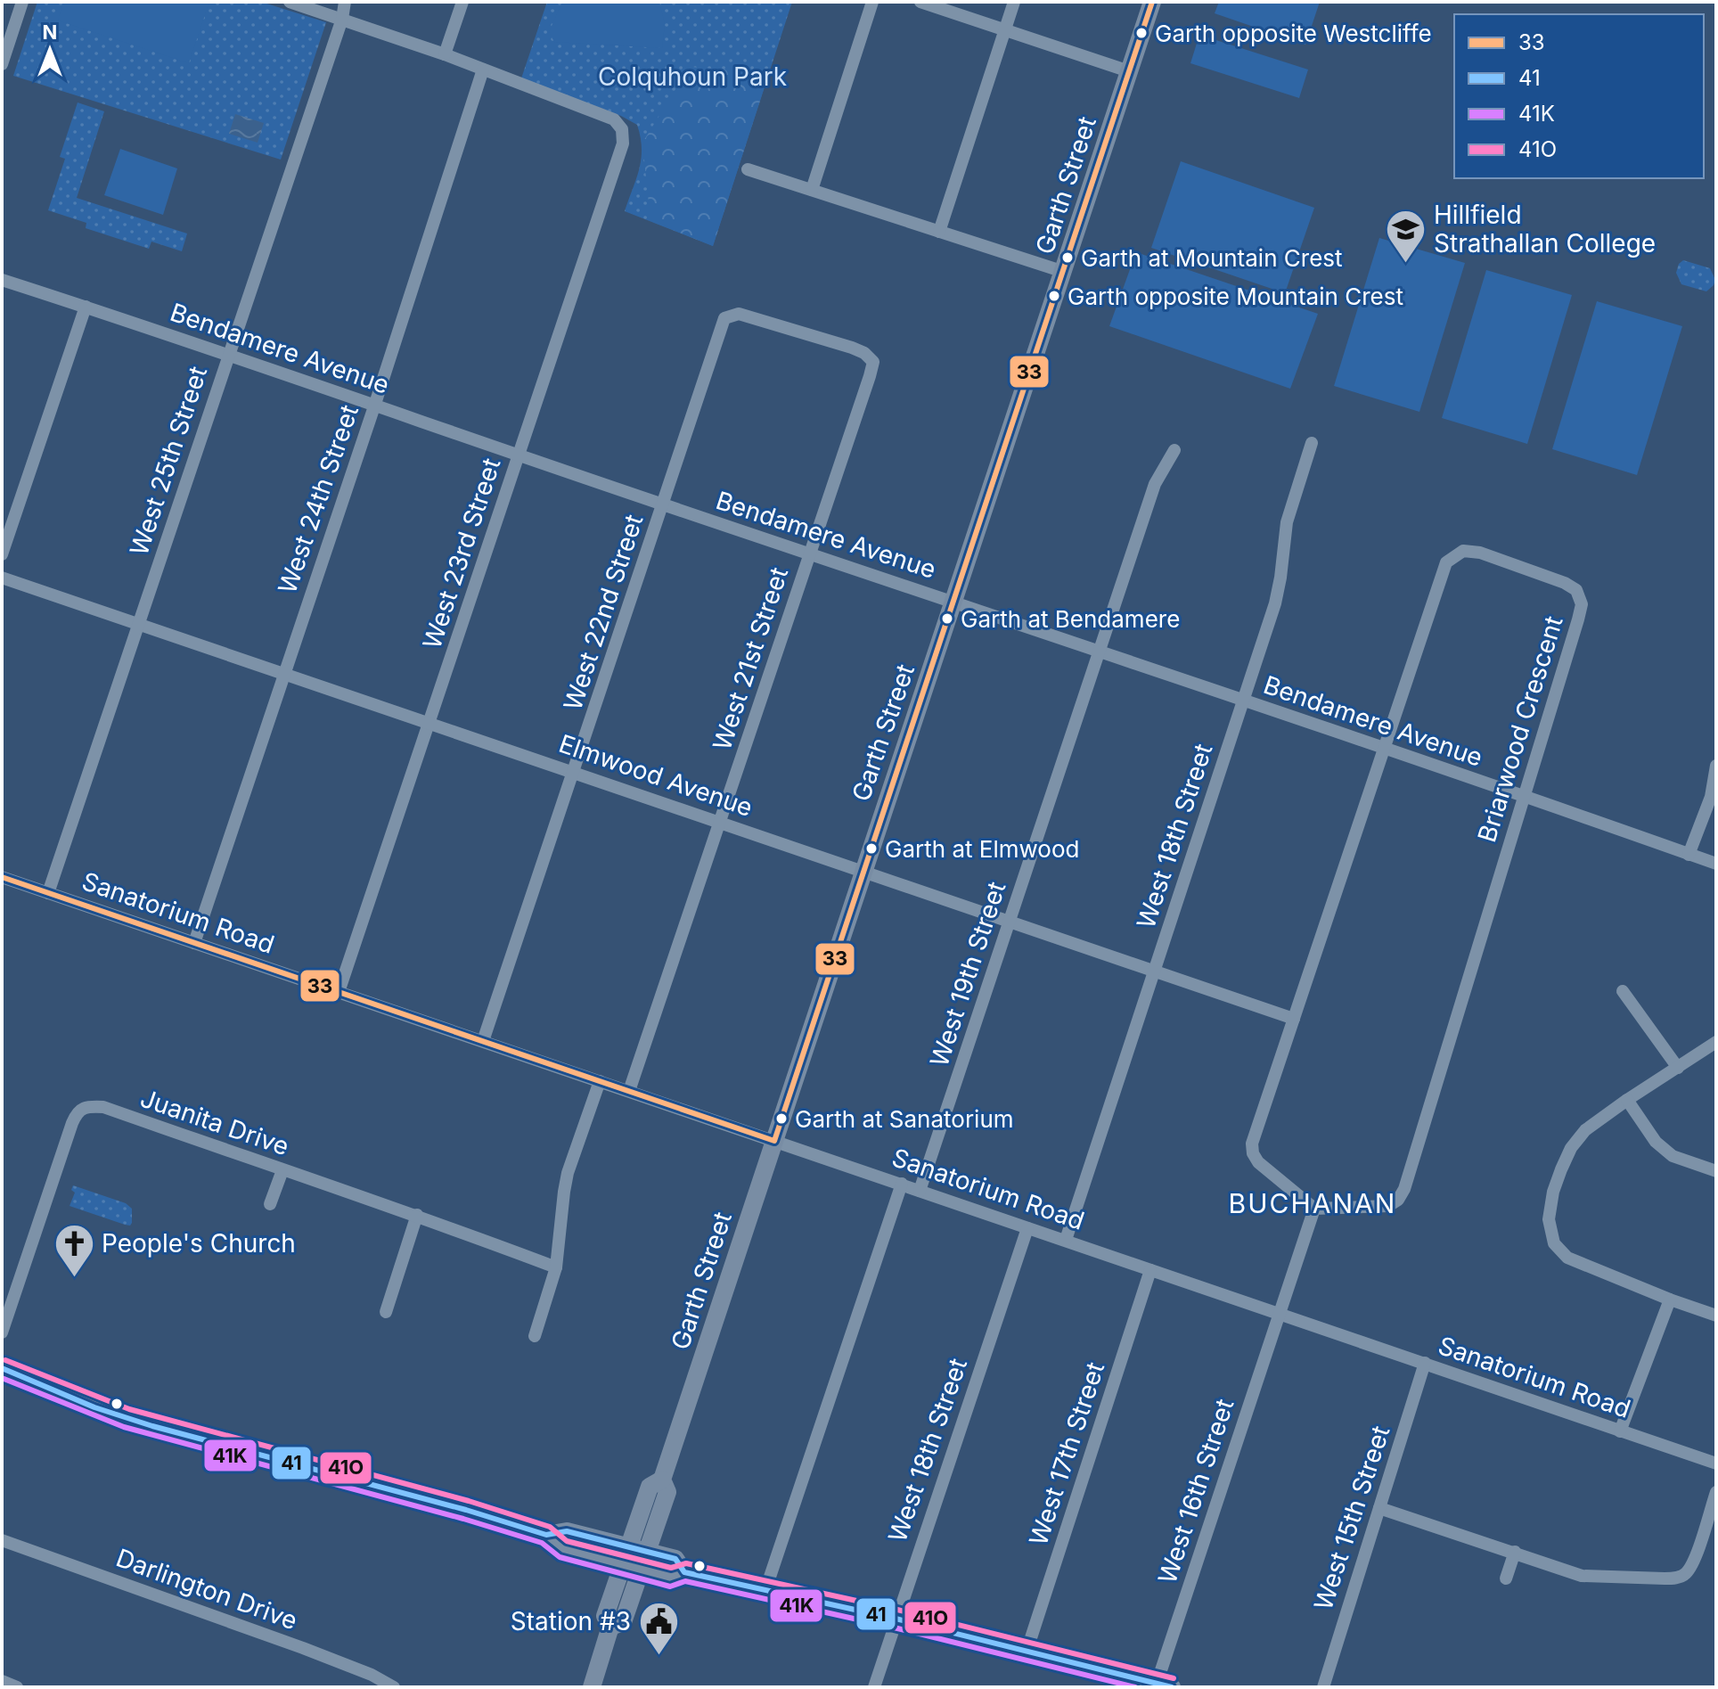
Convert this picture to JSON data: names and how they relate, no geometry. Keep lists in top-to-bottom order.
{
  "streets": {
    "main road": ["Garth Street"],
    "street": [
      "Bendamere Avenue",
      "West 25th Street",
      "West 24th Street",
      "West 23rd Street",
      "West 22nd Street",
      "West 21st Street",
      "Briarwood Crescent",
      "Elmwood Avenue",
      "West 18th Street",
      "Sanatorium Road",
      "West 19th Street",
      "Juanita Drive",
      "West 17th Street",
      "West 16th Street",
      "West 15th Street",
      "Darlington Drive"
    ]
  },
  "crossings": [
    ["Garth Street", "Bendamere Avenue"],
    ["Garth Street", "Elmwood Avenue"],
    ["Garth Street", "Sanatorium Road"],
    ["Bendamere Avenue", "West 25th Street"],
    ["Bendamere Avenue", "West 24th Street"],
    ["Bendamere Avenue", "West 23rd Street"],
    ["Bendamere Avenue", "West 22nd Street"],
    ["Bendamere Avenue", "West 21st Street"],
    ["Bendamere Avenue", "Briarwood Crescent"],
    ["Bendamere Avenue", "West 18th Street"],
    ["Bendamere Avenue", "West 19th Street"],
    ["West 25th Street", "Elmwood Avenue"],
    ["West 25th Street", "Sanatorium Road"],
    ["West 24th Street", "West 23rd Street"],
    ["West 24th Street", "Elmwood Avenue"],
    ["West 24th Street", "Sanatorium Road"],
    ["West 23rd Street", "Elmwood Avenue"],
    ["West 23rd Street", "Sanatorium Road"],
    ["West 22nd Street", "West 21st Street"],
    ["West 22nd Street", "Elmwood Avenue"],
    ["West 22nd Street", "Sanatorium Road"],
    ["West 21st Street", "Elmwood Avenue"],
    ["West 21st Street", "Sanatorium Road"],
    ["Briarwood Crescent", "Elmwood Avenue"],
    ["Elmwood Avenue", "West 18th Street"],
    ["Elmwood Avenue", "West 19th Street"],
    ["West 18th Street", "Sanatorium Road"],
    ["Sanatorium Road", "West 19th Street"],
    ["Sanatorium Road", "West 17th Street"],
    ["Sanatorium Road", "West 16th Street"],
    ["Sanatorium Road", "West 15th Street"]
  ],
  "districts": ["BUCHANAN"],
  "parks": ["Colquhoun Park"],
  "places": {
    "other": [
      "Garth opposite Westcliffe",
      "Garth at Mountain Crest",
      "Garth opposite Mountain Crest",
      "Garth at Bendamere",
      "Garth at Elmwood",
      "Garth at Sanatorium"
    ],
    "school or university": ["Hillfield Strathallan College"],
    "church": ["People's Church"],
    "public building": ["Station #3"]
  },
  "lines": [
    "transit line 33",
    "transit line 41O",
    "transit line 41",
    "transit line 41K"
  ],
  "legend": [
    "33",
    "41",
    "41K",
    "41O"
  ],
  "north": "top"
}
